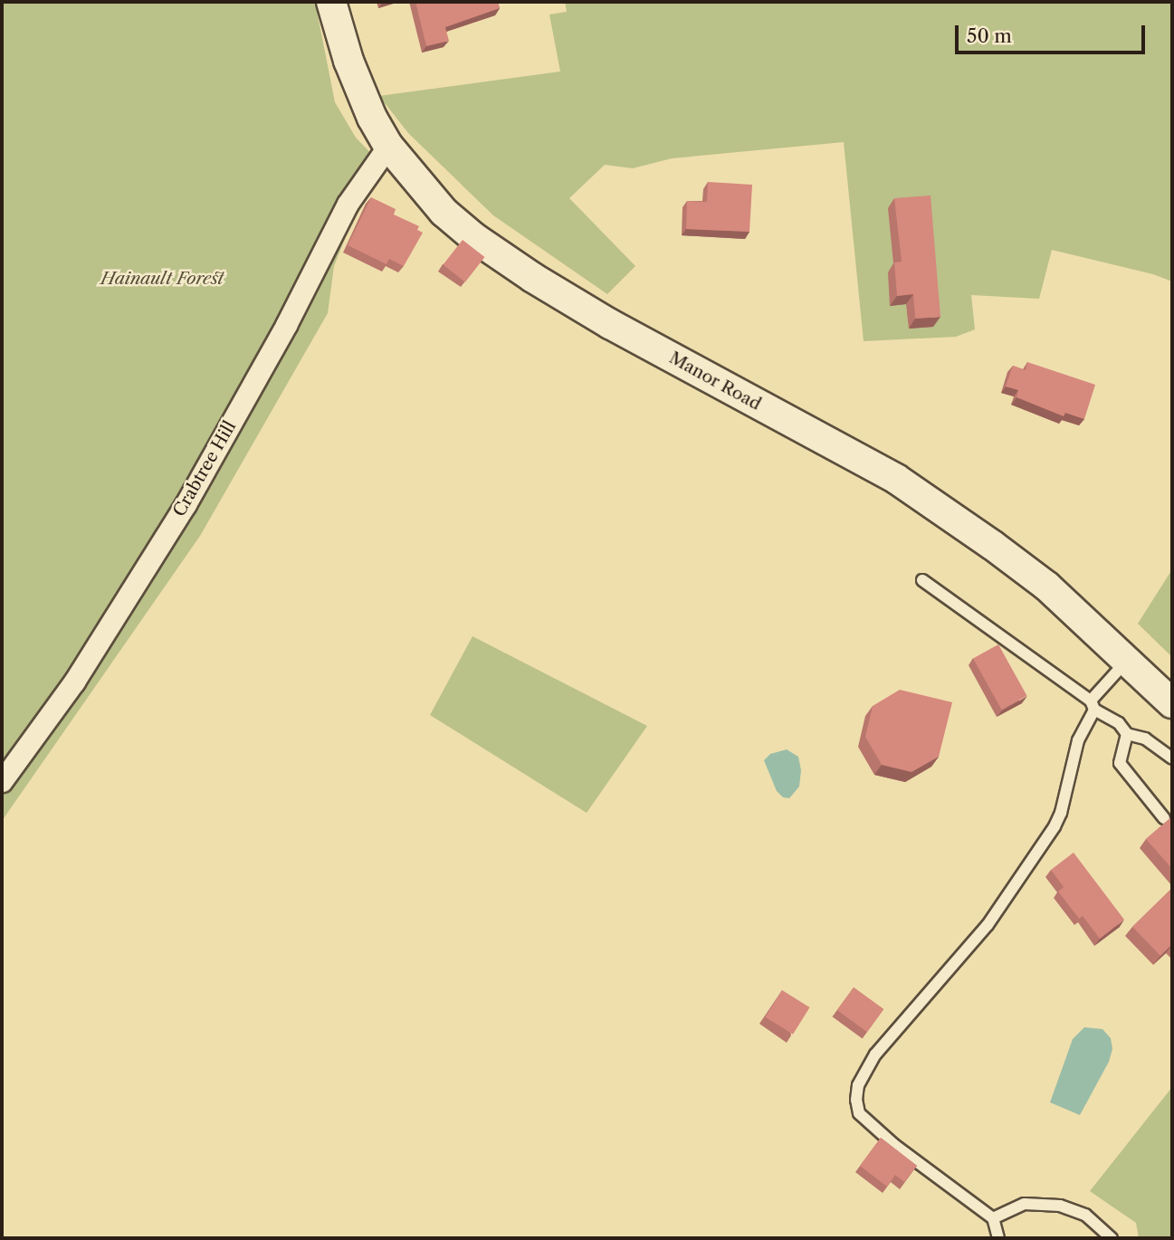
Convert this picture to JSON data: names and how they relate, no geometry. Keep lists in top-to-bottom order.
{
  "streets": {
    "street": ["Manor Road", "Crabtree Hill"]
  },
  "crossings": [
    ["Manor Road", "Crabtree Hill"]
  ],
  "parks": ["Hainault Forest"],
  "scale_bar": "50 m"
}
